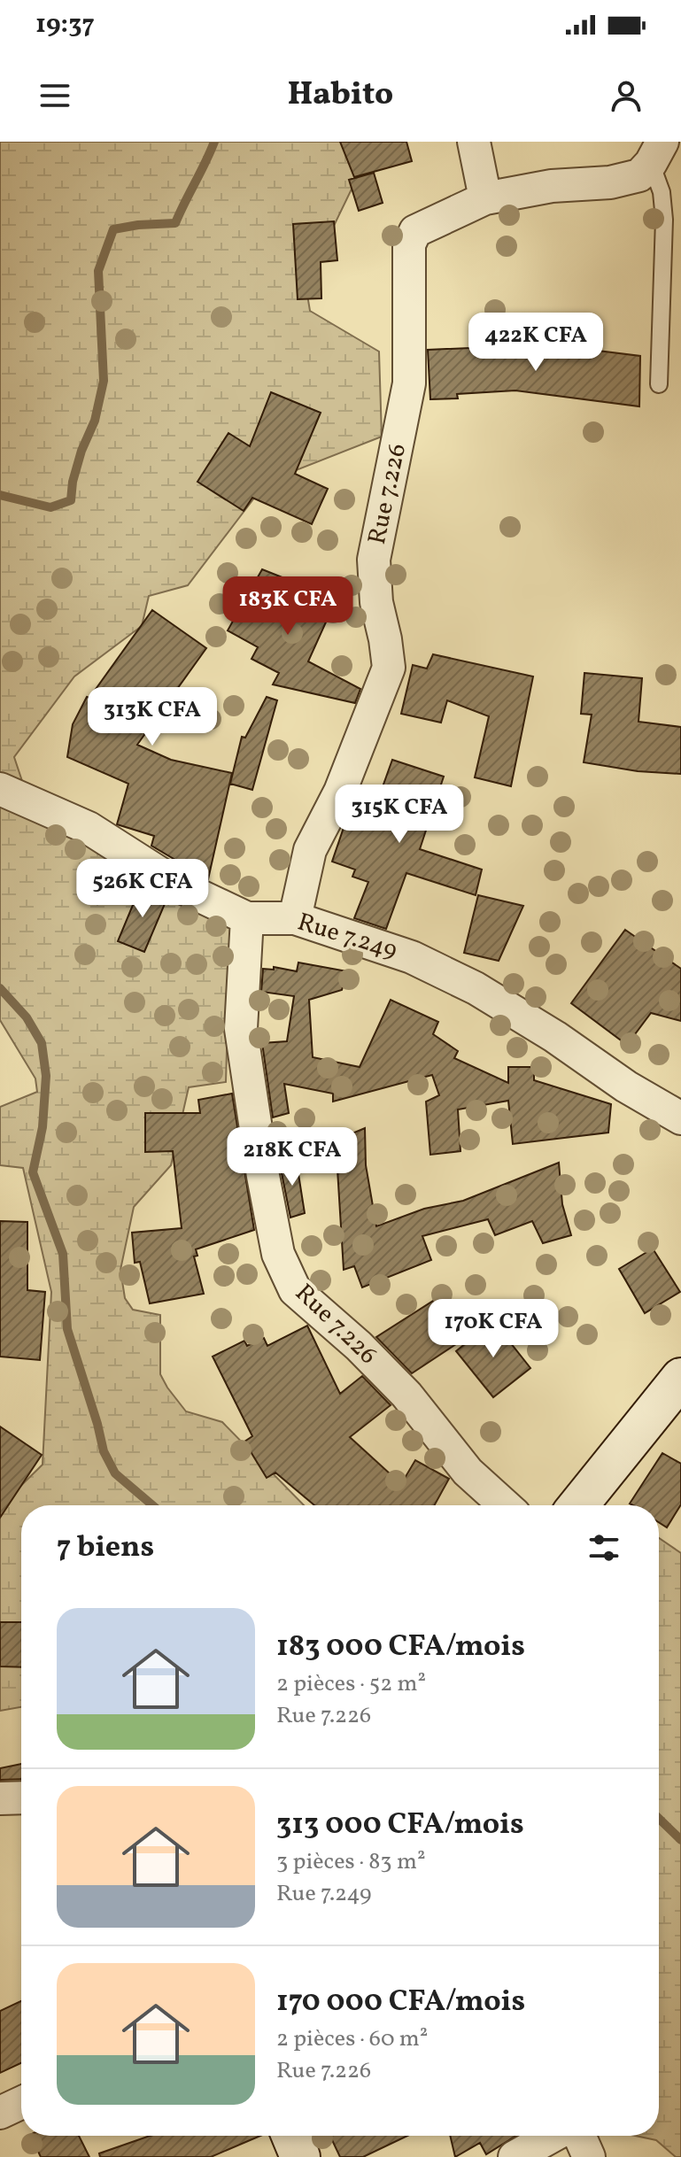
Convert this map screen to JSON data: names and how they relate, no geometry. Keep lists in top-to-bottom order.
{
  "streets": {
    "street": ["Rue 7.226", "Rue 7.249"]
  },
  "crossings": [
    ["Rue 7.226", "Rue 7.249"]
  ],
  "page": {
    "status": "19:37",
    "header": "Habito",
    "price": [
      "422K CFA",
      "183K CFA",
      "313K CFA",
      "315K CFA",
      "526K CFA",
      "218K CFA",
      "170K CFA"
    ],
    "heading": "7 biens",
    "list": [
      {
        "name": "183 000 CFA/mois",
        "note": "2 pièces · 52 m² · Rue 7.226"
      },
      {
        "name": "313 000 CFA/mois",
        "note": "3 pièces · 83 m² · Rue 7.249"
      },
      {
        "name": "170 000 CFA/mois",
        "note": "2 pièces · 60 m² · Rue 7.226"
      }
    ]
  }
}
